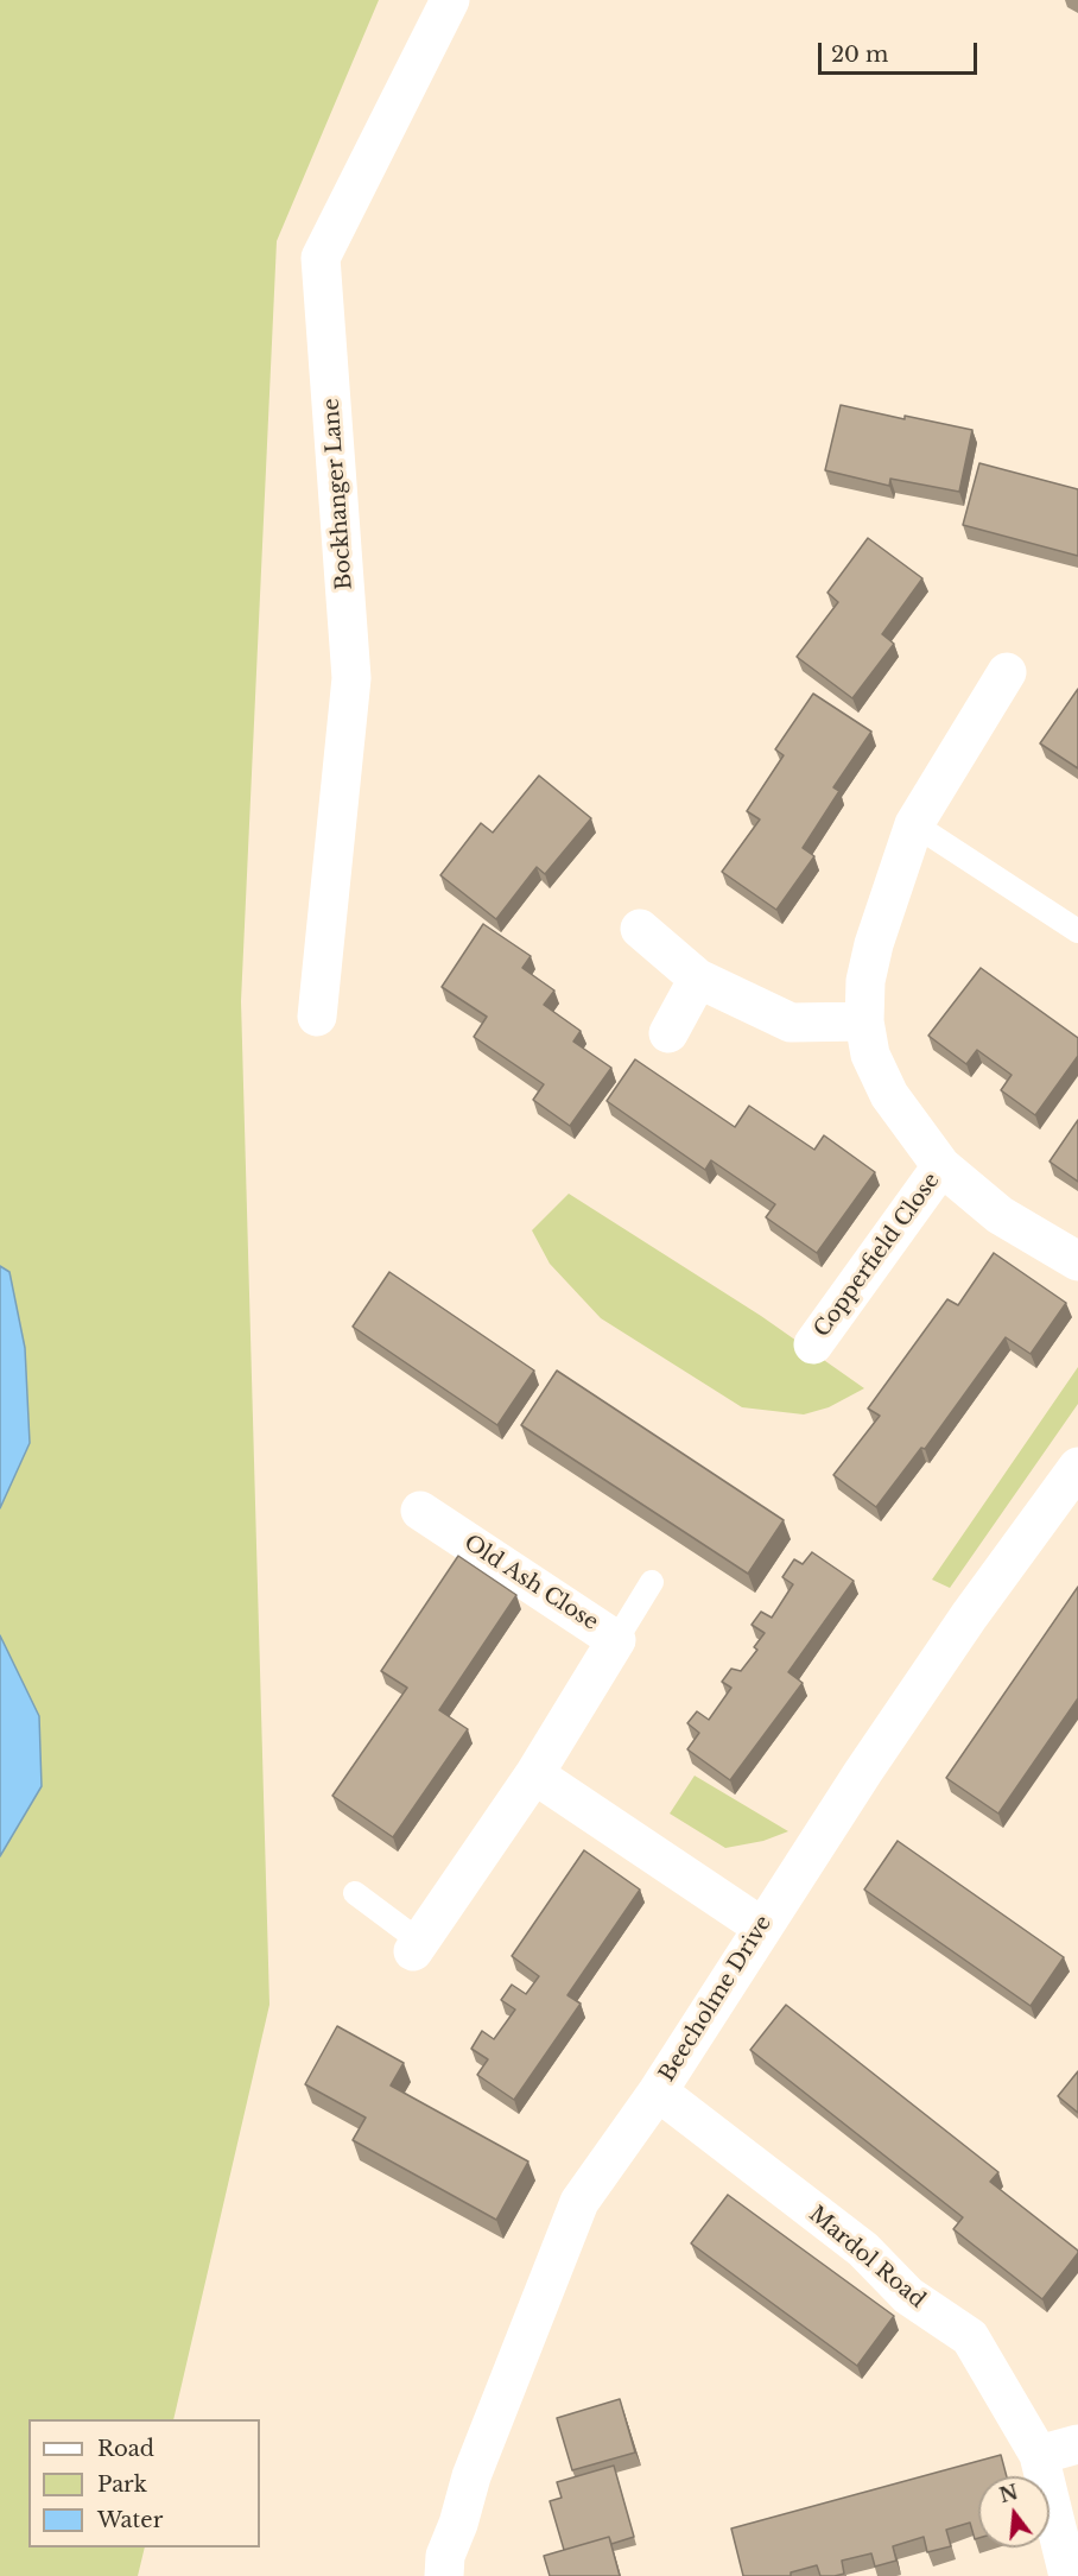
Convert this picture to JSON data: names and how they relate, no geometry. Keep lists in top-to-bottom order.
{
  "streets": {
    "street": [
      "Bockhanger Lane",
      "Copperfield Close",
      "Old Ash Close",
      "Beecholme Drive",
      "Mardol Road"
    ]
  },
  "crossings": [
    ["Beecholme Drive", "Mardol Road"]
  ],
  "legend": ["Road", "Park", "Water"],
  "scale_bar": "20 m",
  "north": "top"
}
